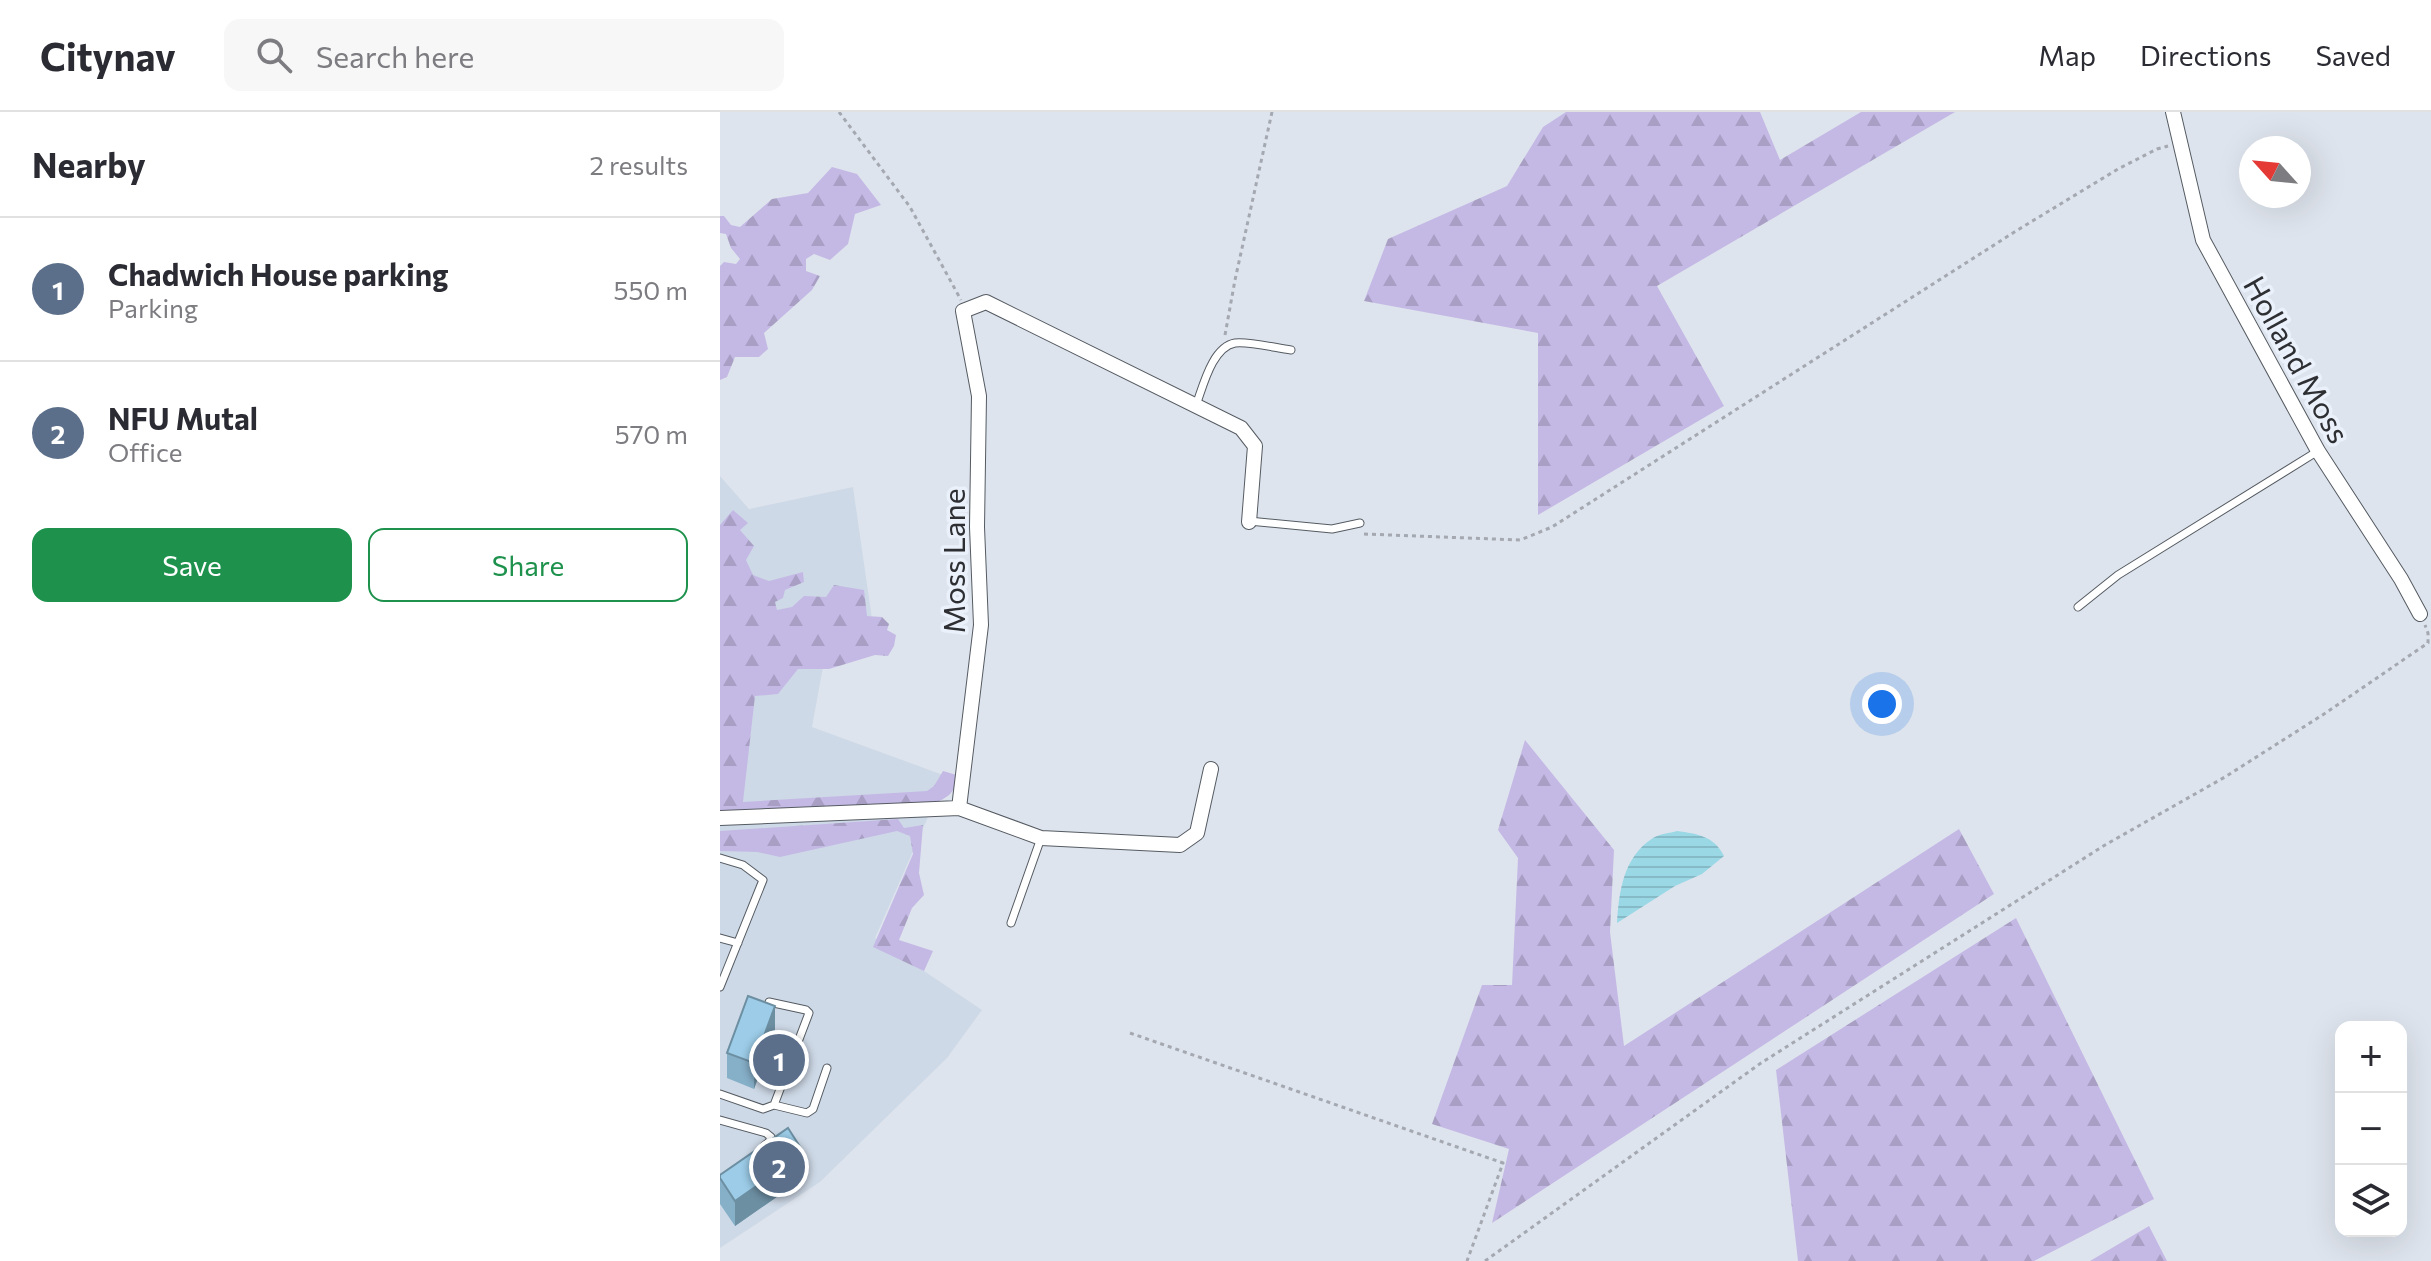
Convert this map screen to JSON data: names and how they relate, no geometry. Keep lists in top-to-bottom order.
{
  "streets": {
    "street": ["Holland Moss", "Moss Lane"]
  },
  "north": "top left",
  "page": {
    "header": "Citynav",
    "search": "Search here",
    "nav": ["Map", "Directions", "Saved"],
    "heading": ["Nearby", "2 results"],
    "list": [
      {
        "mark": "1",
        "name": "Chadwich House parking",
        "note": "Parking",
        "value": "550 m"
      },
      {
        "mark": "2",
        "name": "NFU Mutal",
        "note": "Office",
        "value": "570 m"
      }
    ],
    "buttons": ["Save", "Share"],
    "map_buttons": ["+", "−"],
    "pins": ["1", "2"]
  }
}
